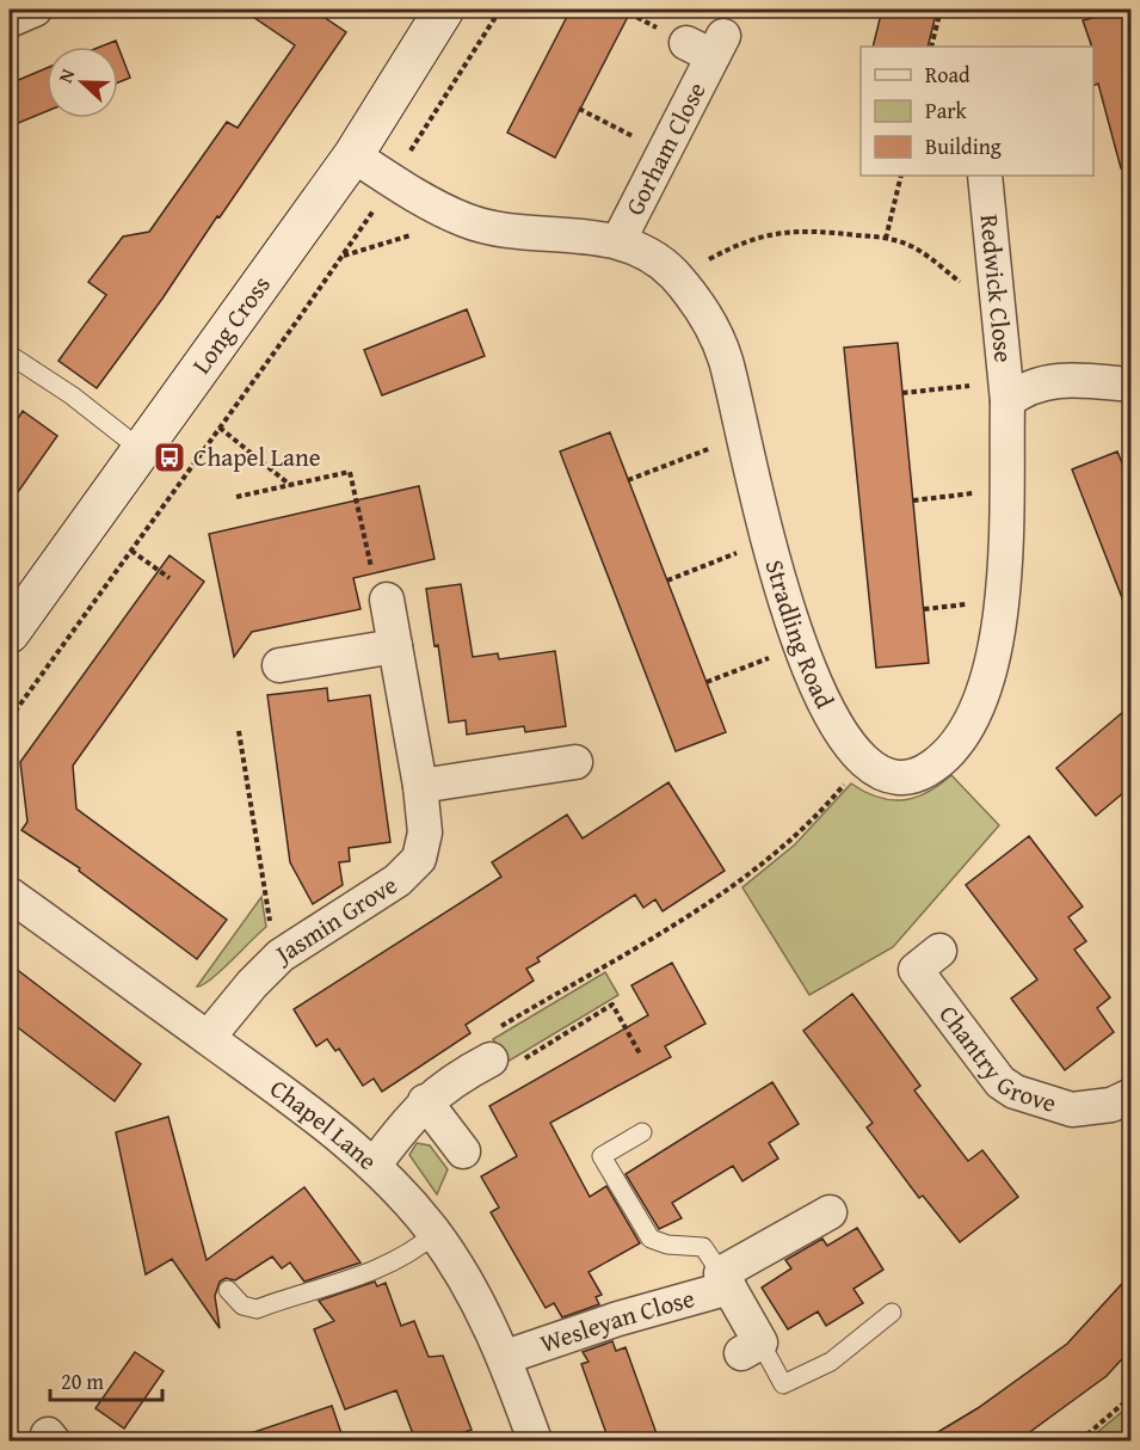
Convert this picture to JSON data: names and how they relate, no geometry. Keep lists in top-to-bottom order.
{
  "streets": {
    "street": [
      "Gorham Close",
      "Redwick Close",
      "Long Cross",
      "Stradling Road",
      "Jasmin Grove",
      "Chantry Grove",
      "Chapel Lane",
      "Wesleyan Close"
    ]
  },
  "crossings": [
    ["Gorham Close", "Stradling Road"],
    ["Long Cross", "Stradling Road"],
    ["Jasmin Grove", "Chapel Lane"],
    ["Chapel Lane", "Wesleyan Close"]
  ],
  "places": {
    "bus stop": ["Chapel Lane"]
  },
  "legend": ["Road", "Park", "Building"],
  "scale_bar": "20 m",
  "north": "left"
}
